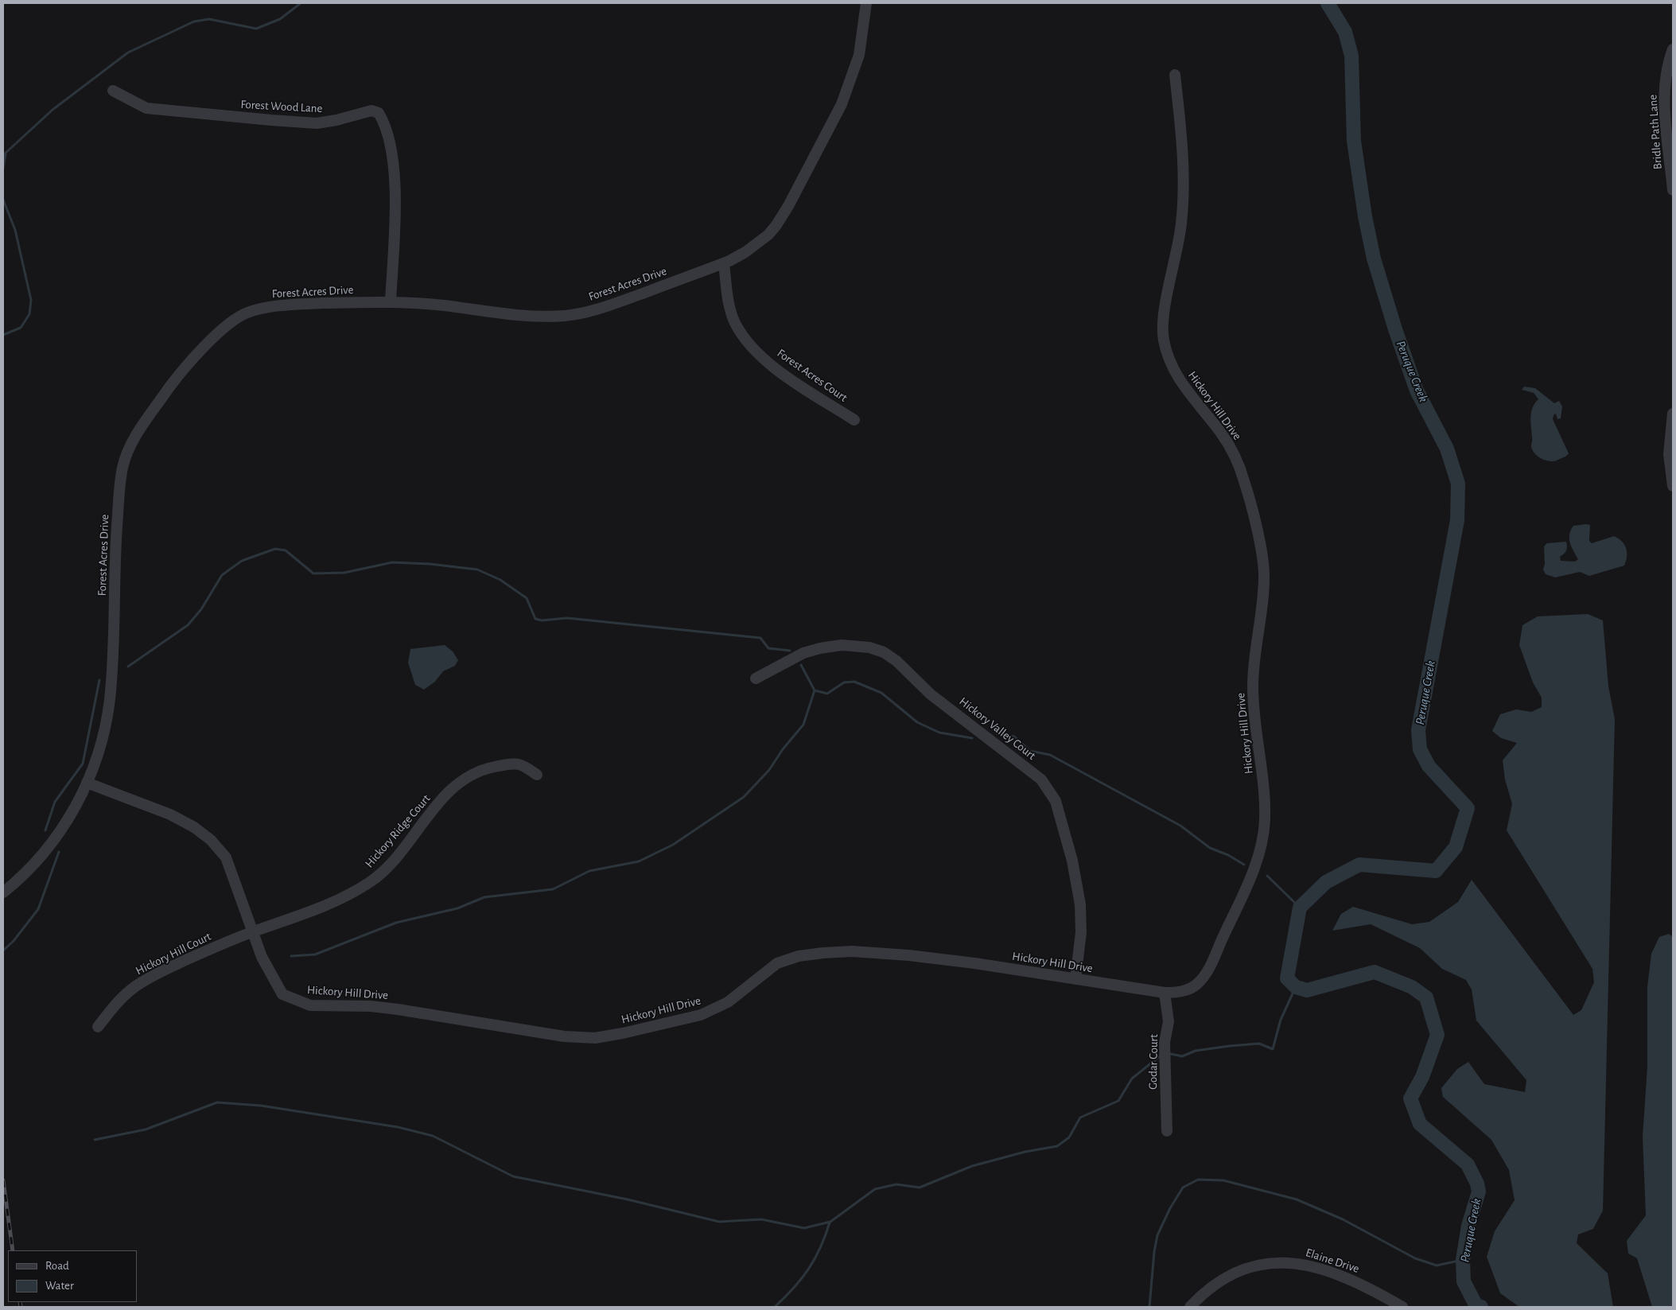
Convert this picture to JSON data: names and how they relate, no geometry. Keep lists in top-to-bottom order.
{
  "streets": {
    "street": [
      "Forest Wood Lane",
      "Bridle Path Lane",
      "Forest Acres Drive",
      "Forest Acres Court",
      "Hickory Hill Drive",
      "Hickory Valley Court",
      "Hickory Ridge Court",
      "Hickory Hill Court",
      "Godar Court",
      "Elaine Drive"
    ]
  },
  "crossings": [
    ["Forest Wood Lane", "Forest Acres Drive"],
    ["Forest Acres Drive", "Forest Acres Court"],
    ["Forest Acres Drive", "Hickory Hill Drive"],
    ["Hickory Hill Drive", "Hickory Valley Court"],
    ["Hickory Hill Drive", "Hickory Ridge Court"],
    ["Hickory Hill Drive", "Hickory Hill Court"],
    ["Hickory Hill Drive", "Godar Court"],
    ["Hickory Ridge Court", "Hickory Hill Court"]
  ],
  "water": ["Peruque Creek"],
  "legend": ["Road", "Water"]
}
